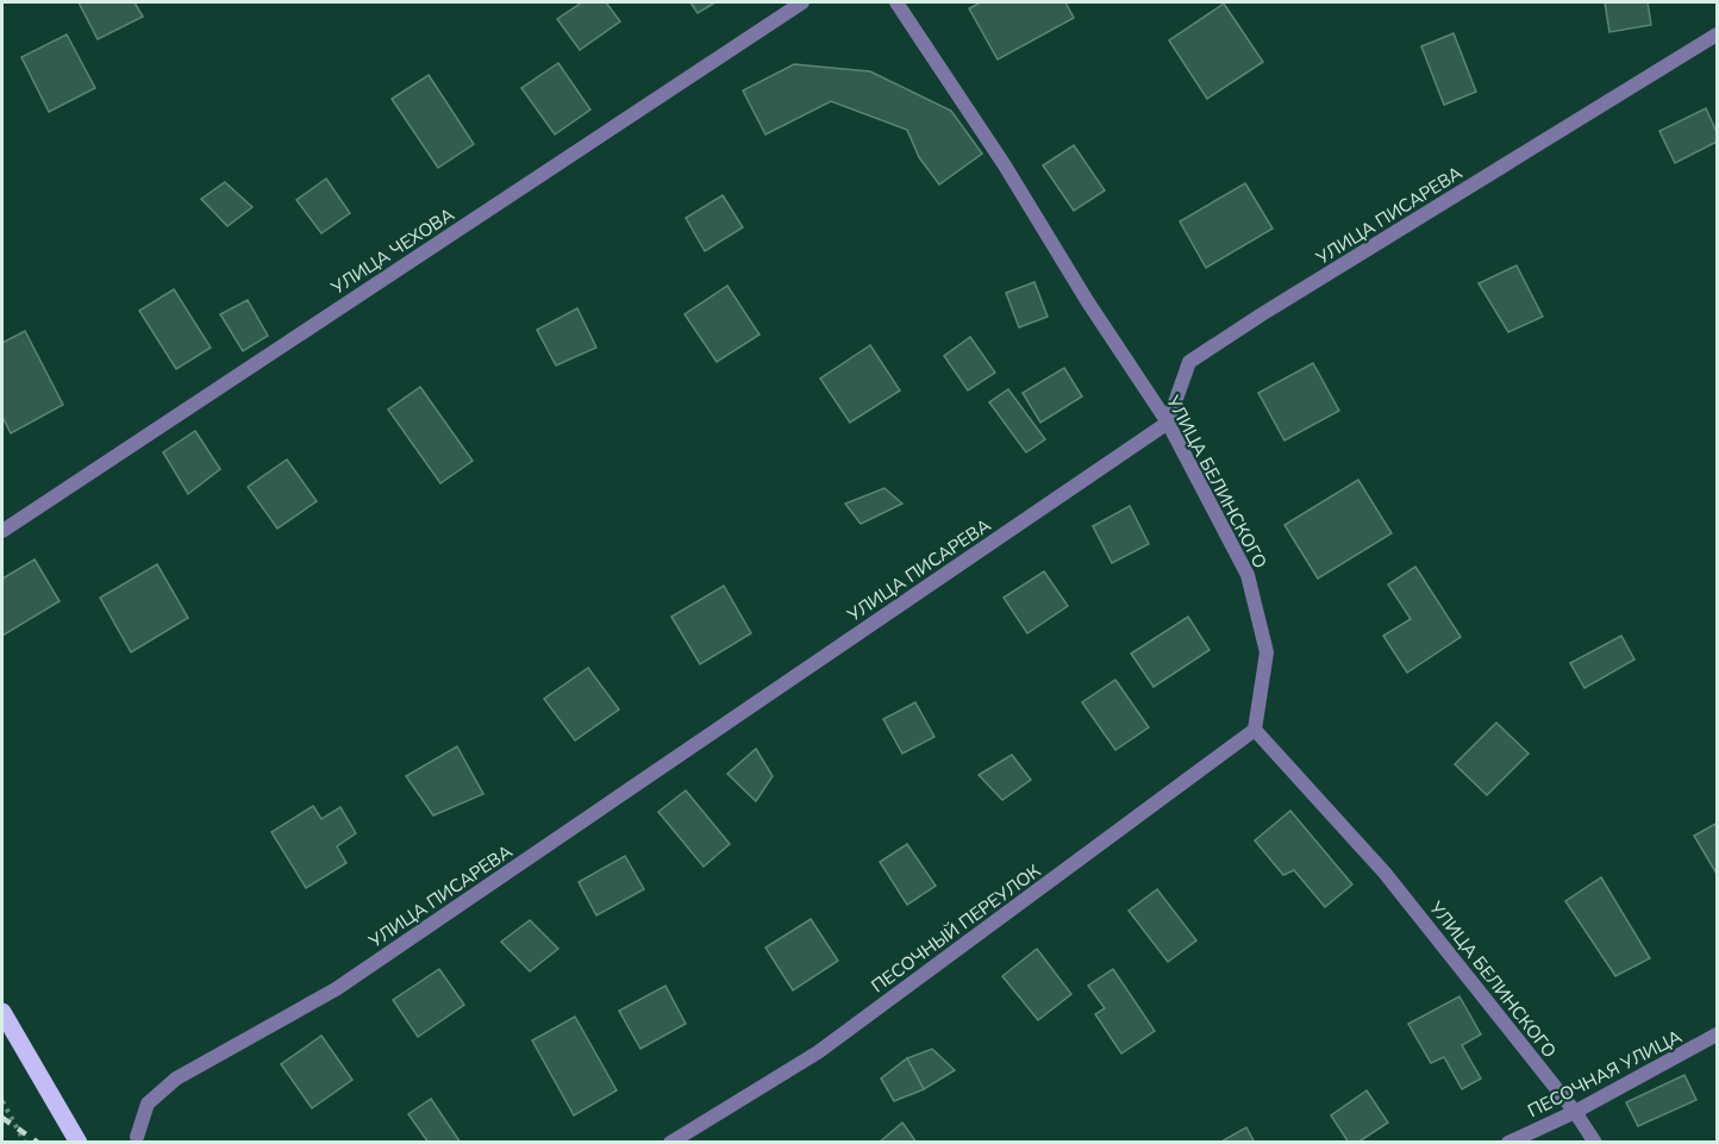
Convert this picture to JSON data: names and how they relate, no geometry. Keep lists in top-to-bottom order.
{
  "streets": {
    "street": [
      "УЛИЦА ПИСАРЕВА",
      "УЛИЦА ЧЕХОВА",
      "УЛИЦА БЕЛИНСКОГО",
      "ПЕСОЧНЫЙ ПЕРЕУЛОК",
      "ПЕСОЧНАЯ УЛИЦА"
    ]
  },
  "crossings": [
    ["УЛИЦА ПИСАРЕВА", "УЛИЦА БЕЛИНСКОГО"],
    ["УЛИЦА БЕЛИНСКОГО", "ПЕСОЧНЫЙ ПЕРЕУЛОК"],
    ["УЛИЦА БЕЛИНСКОГО", "ПЕСОЧНАЯ УЛИЦА"]
  ]
}
